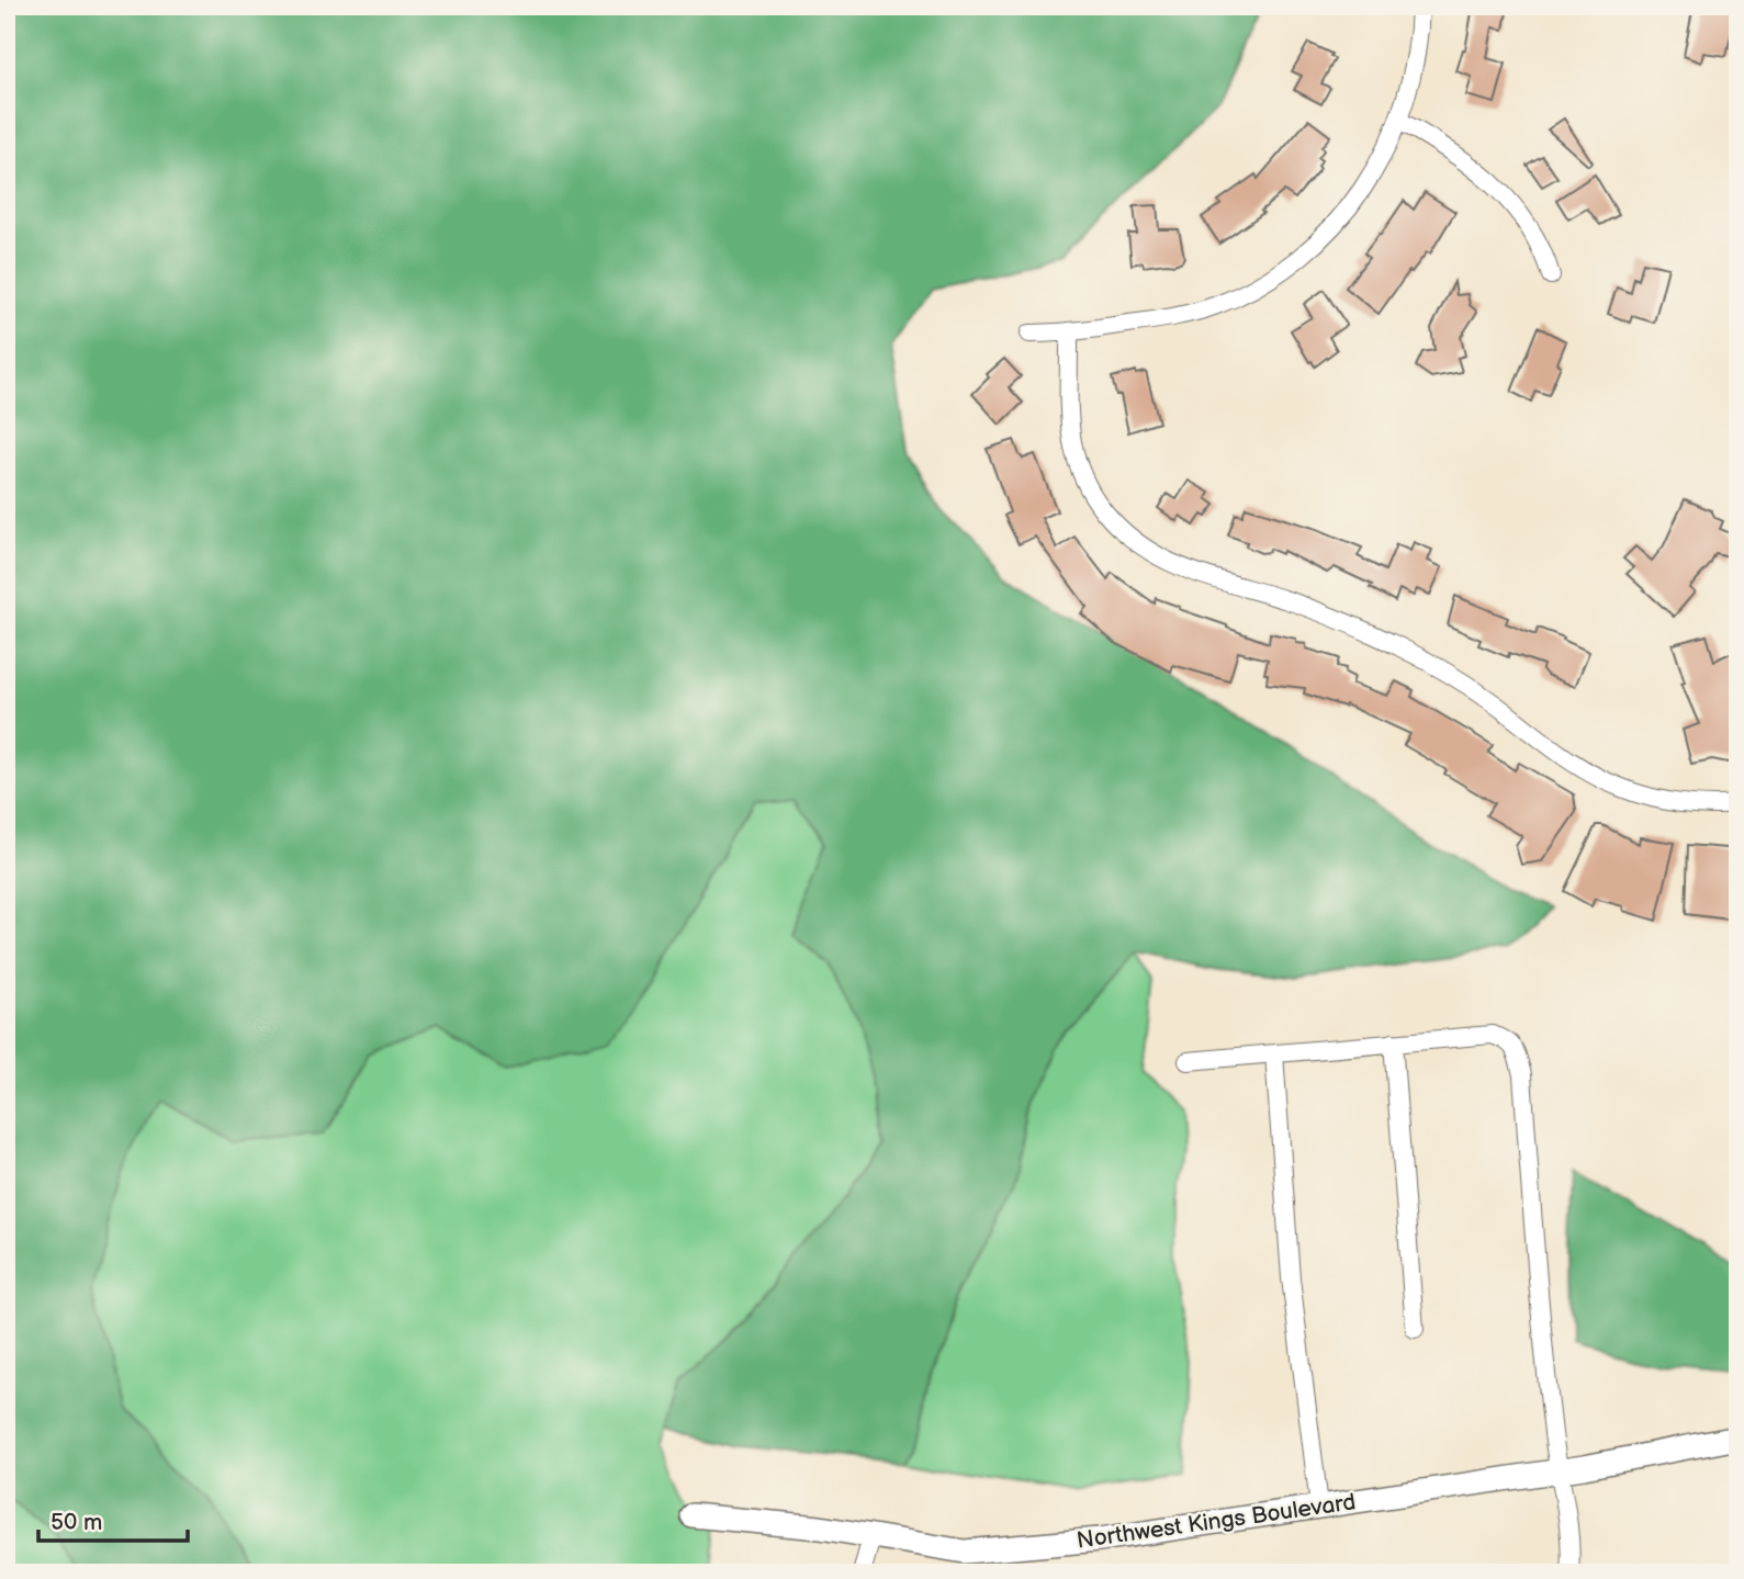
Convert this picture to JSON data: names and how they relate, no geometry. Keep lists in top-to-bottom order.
{
  "streets": {
    "street": ["Northwest Kings Boulevard"]
  },
  "scale_bar": "50 m"
}
